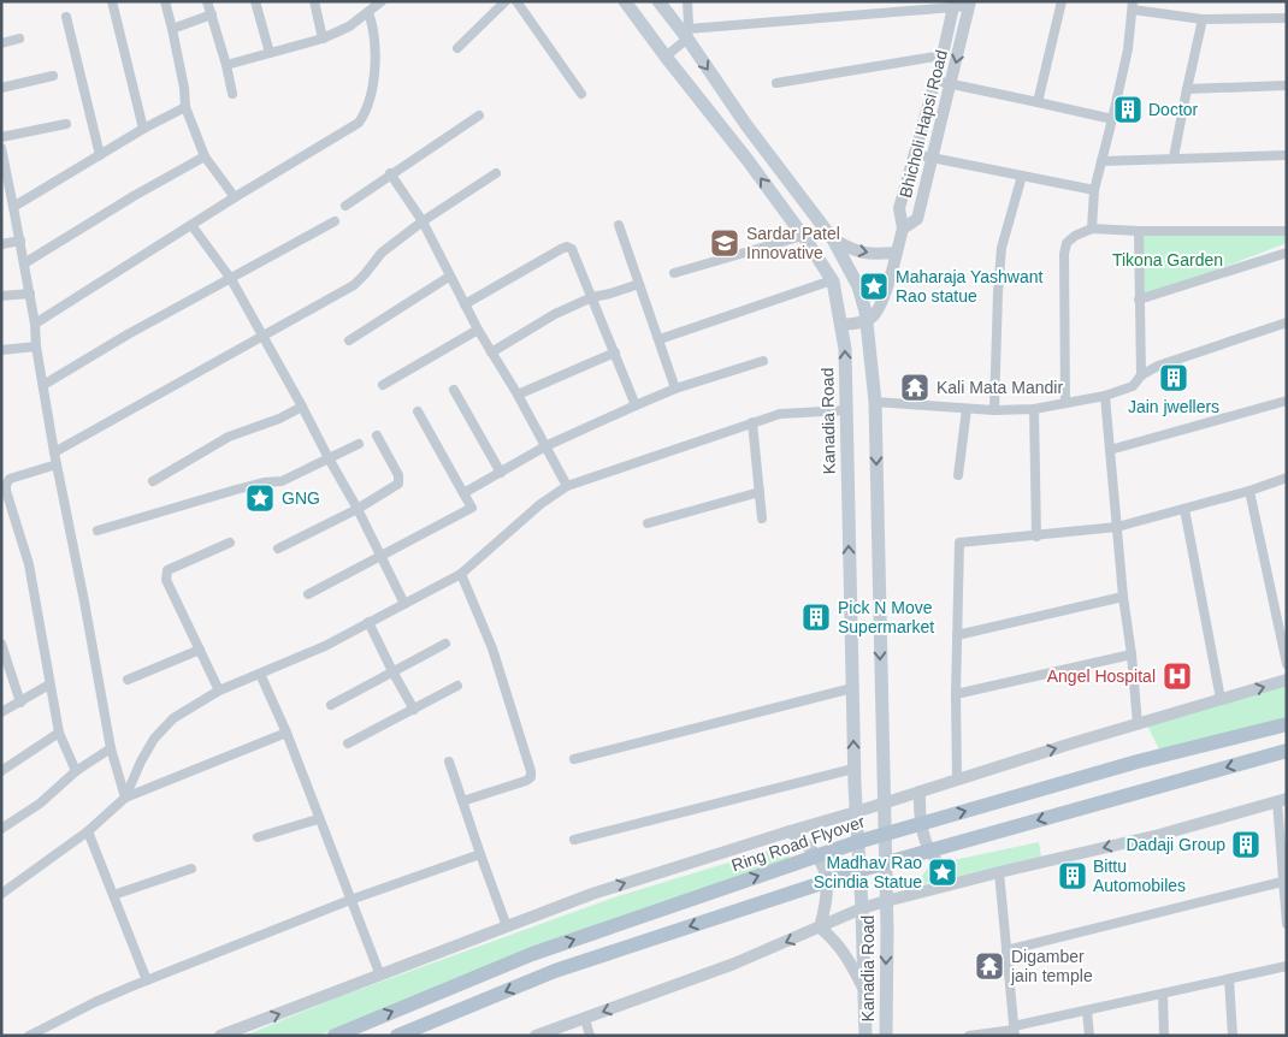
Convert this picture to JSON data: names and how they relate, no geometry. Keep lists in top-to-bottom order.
{
  "streets": {
    "main road": ["Kanadia Road", "Ring Road Flyover"],
    "street": ["Bhicholi Hapsi Road"]
  },
  "parks": ["Tikona Garden"],
  "places": {
    "building": [
      "Doctor",
      "Jain jwellers",
      "Pick N Move Supermarket",
      "Dadaji Group",
      "Bittu Automobiles"
    ],
    "school or university": ["Sardar Patel Innovative"],
    "place": ["Maharaja Yashwant Rao statue", "GNG", "Madhav Rao Scindia Statue"],
    "temple": ["Kali Mata Mandir", "Digamber jain temple"],
    "hospital": ["Angel Hospital"]
  }
}
